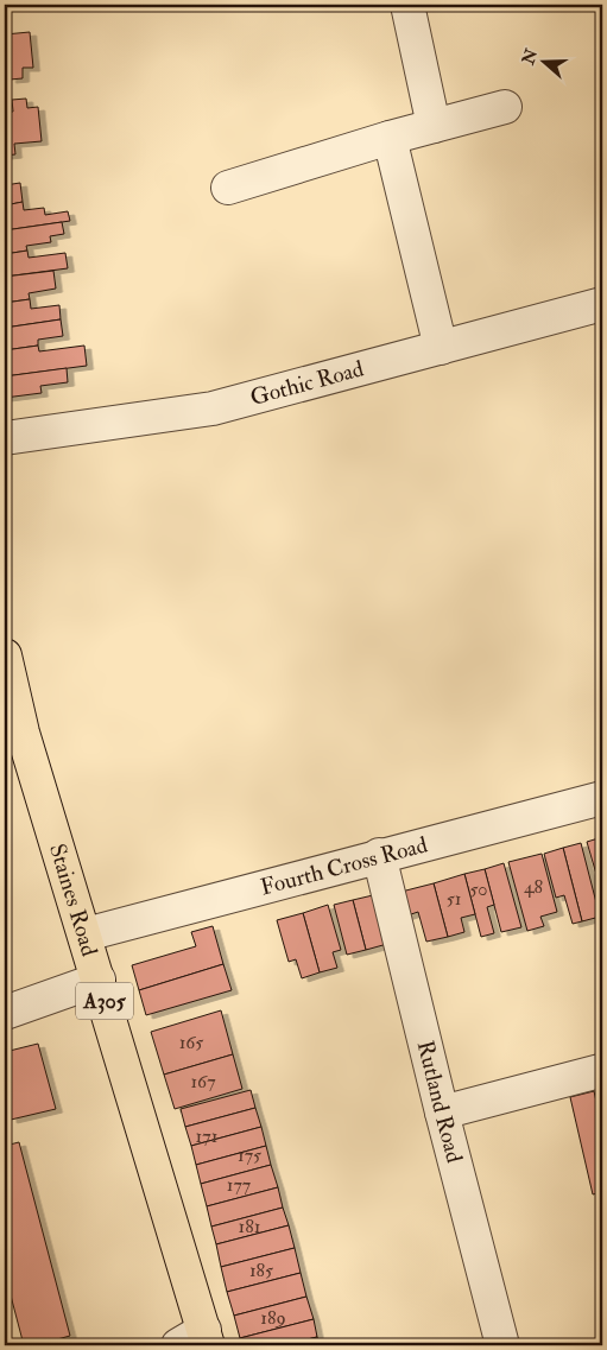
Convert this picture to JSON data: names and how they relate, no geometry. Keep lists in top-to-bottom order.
{
  "streets": {
    "main road": ["Staines Road", "A305"],
    "street": ["Gothic Road", "Fourth Cross Road", "Rutland Road"]
  },
  "crossings": [
    ["Fourth Cross Road", "Staines Road"],
    ["Fourth Cross Road", "Rutland Road"]
  ],
  "house_numbers": [
    "48",
    "50",
    "51",
    "165",
    "167",
    "171",
    "175",
    "177",
    "181",
    "185",
    "189"
  ],
  "north": "left"
}
